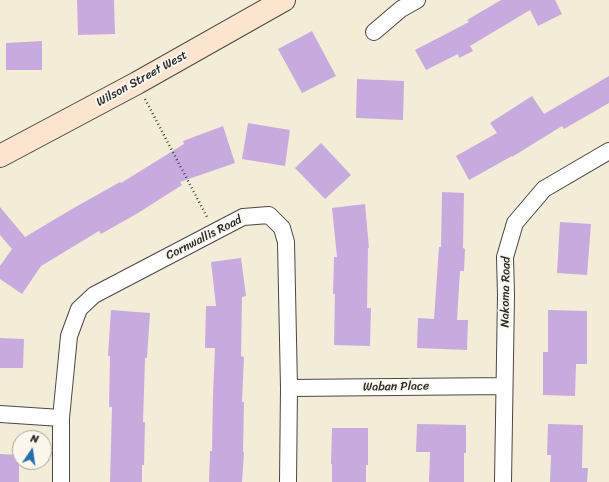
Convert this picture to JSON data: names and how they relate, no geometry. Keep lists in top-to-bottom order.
{
  "streets": {
    "main road": ["Wilson Street West"],
    "street": ["Cornwallis Road", "Nakoma Road", "Waban Place"]
  },
  "crossings": [
    ["Cornwallis Road", "Waban Place"],
    ["Nakoma Road", "Waban Place"]
  ],
  "north": "top"
}
